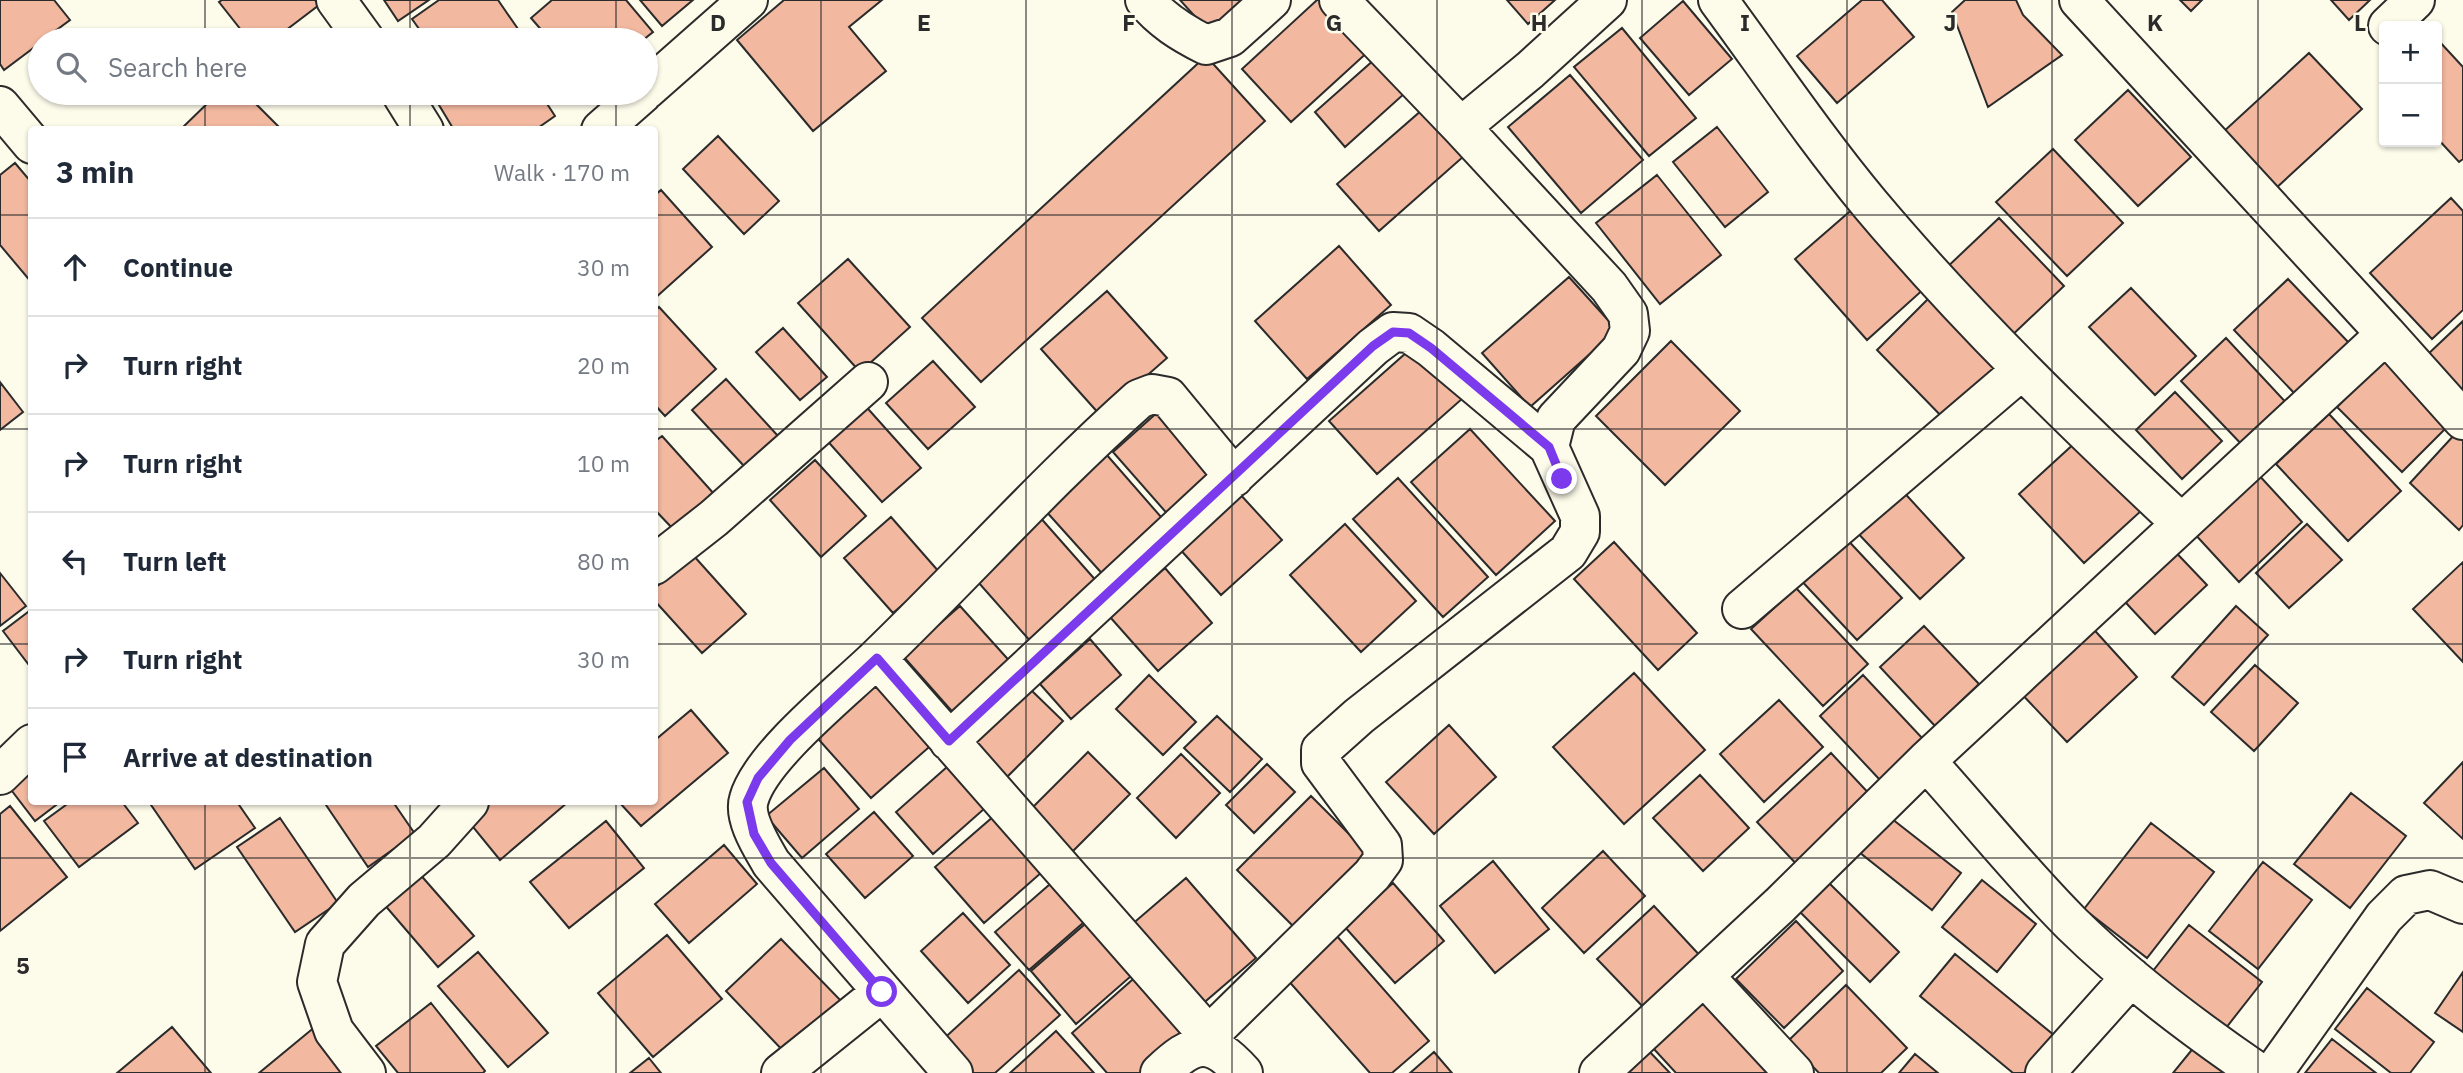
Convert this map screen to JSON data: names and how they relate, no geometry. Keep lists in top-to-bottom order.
{
  "page": {
    "map_buttons": ["+", "−"],
    "search": "Search here",
    "heading": ["3 min", "Walk · 170 m"],
    "list": [
      ["Continue", "30 m"],
      ["Turn right", "20 m"],
      ["Turn right", "10 m"],
      ["Turn left", "80 m"],
      ["Turn right", "30 m"],
      "Arrive at destination"
    ]
  },
  "grid": {
    "columns": [
      "D",
      "E",
      "F",
      "G",
      "H",
      "I",
      "J",
      "K",
      "L"
    ],
    "rows": ["5"]
  }
}
